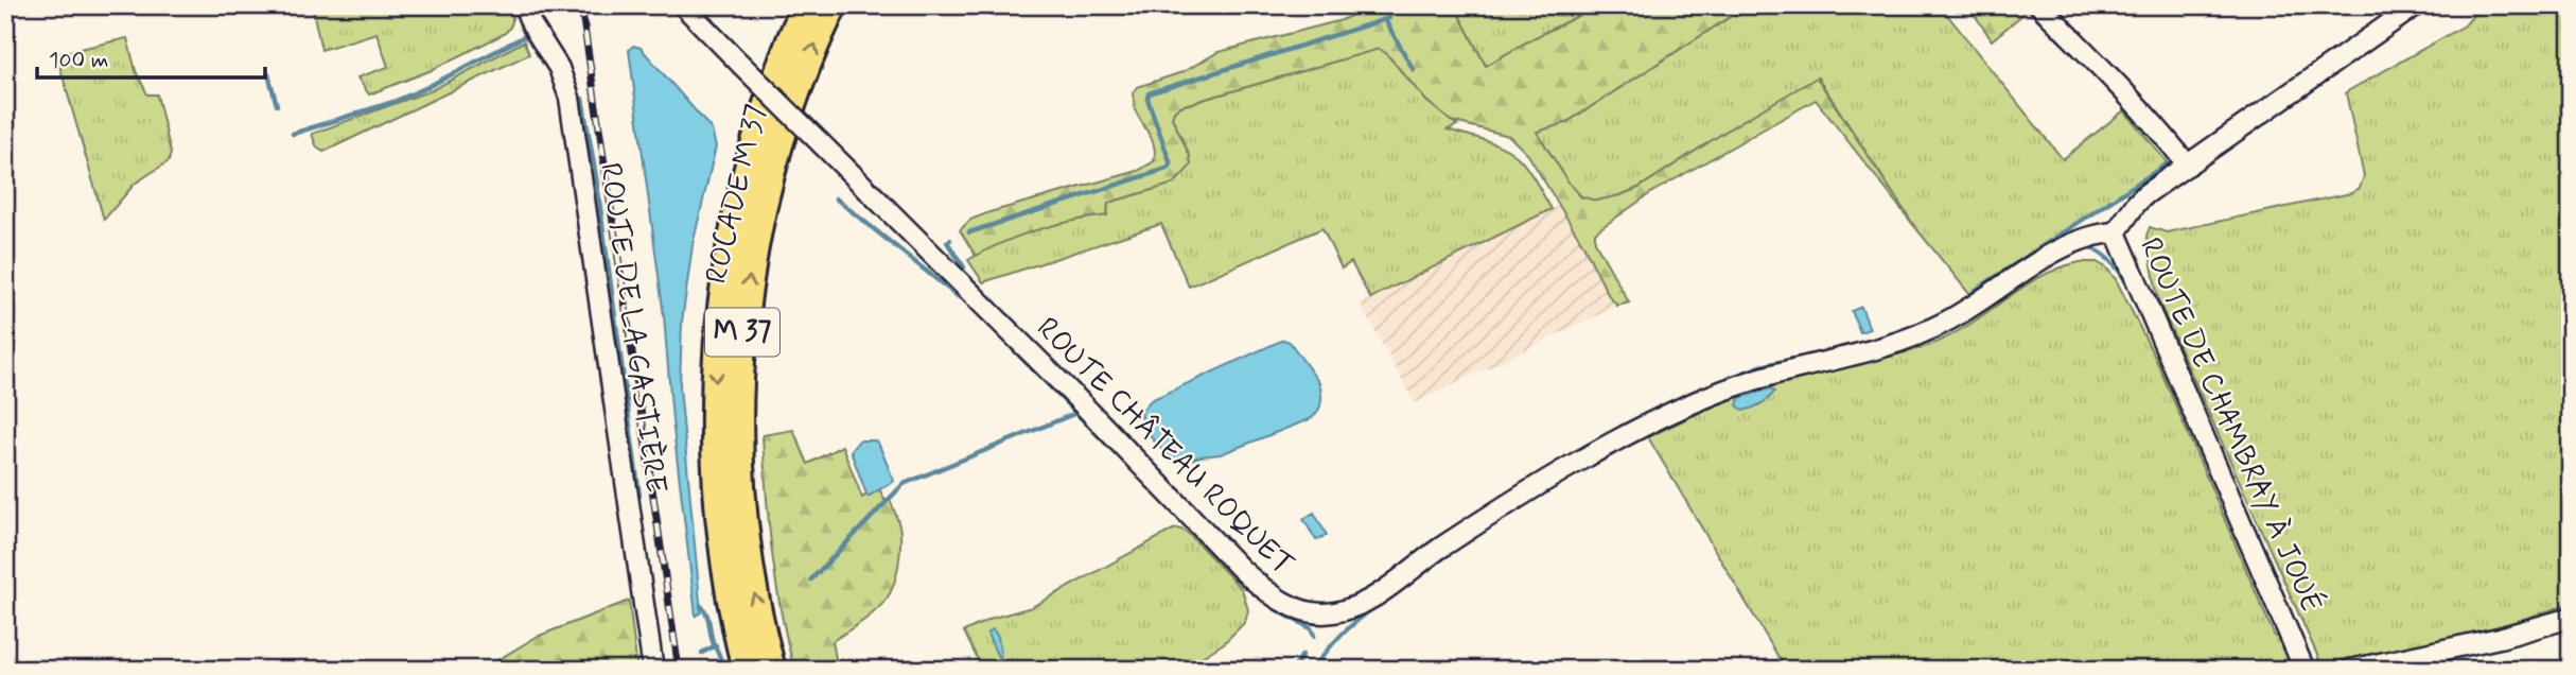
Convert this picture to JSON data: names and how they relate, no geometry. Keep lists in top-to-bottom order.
{
  "streets": {
    "highway": ["ROCADE M 37", "M 37"],
    "street": ["ROUTE DE LA GASTIÈRE", "ROUTE DE CHAMBRAY À JOUÉ", "ROUTE CHÂTEAU ROQUET"]
  },
  "crossings": [
    ["ROUTE DE CHAMBRAY À JOUÉ", "ROUTE CHÂTEAU ROQUET"]
  ],
  "scale_bar": "100 m"
}
